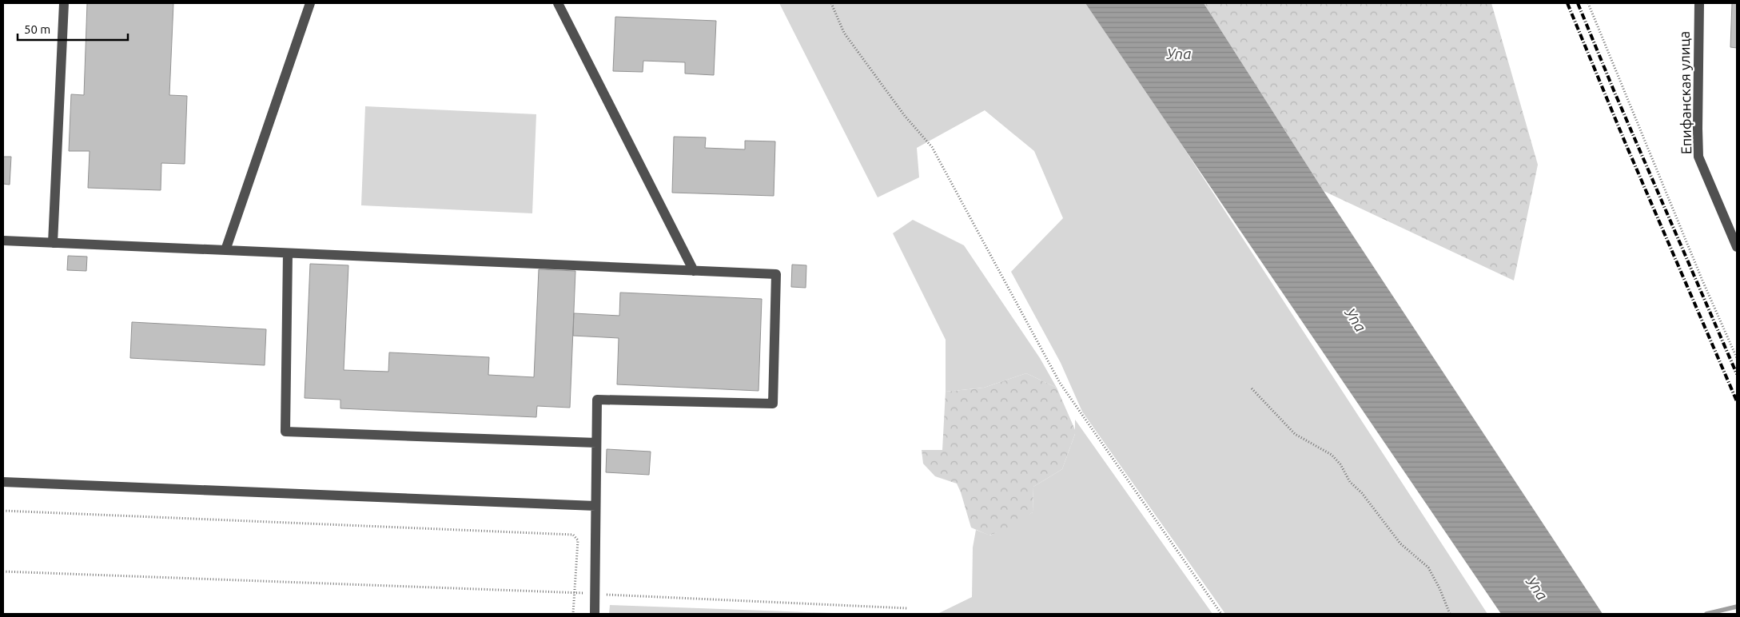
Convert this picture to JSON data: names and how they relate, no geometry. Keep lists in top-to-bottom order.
{
  "streets": {
    "street": ["Епифанская улица"]
  },
  "water": ["Упа"],
  "scale_bar": "50 m"
}
